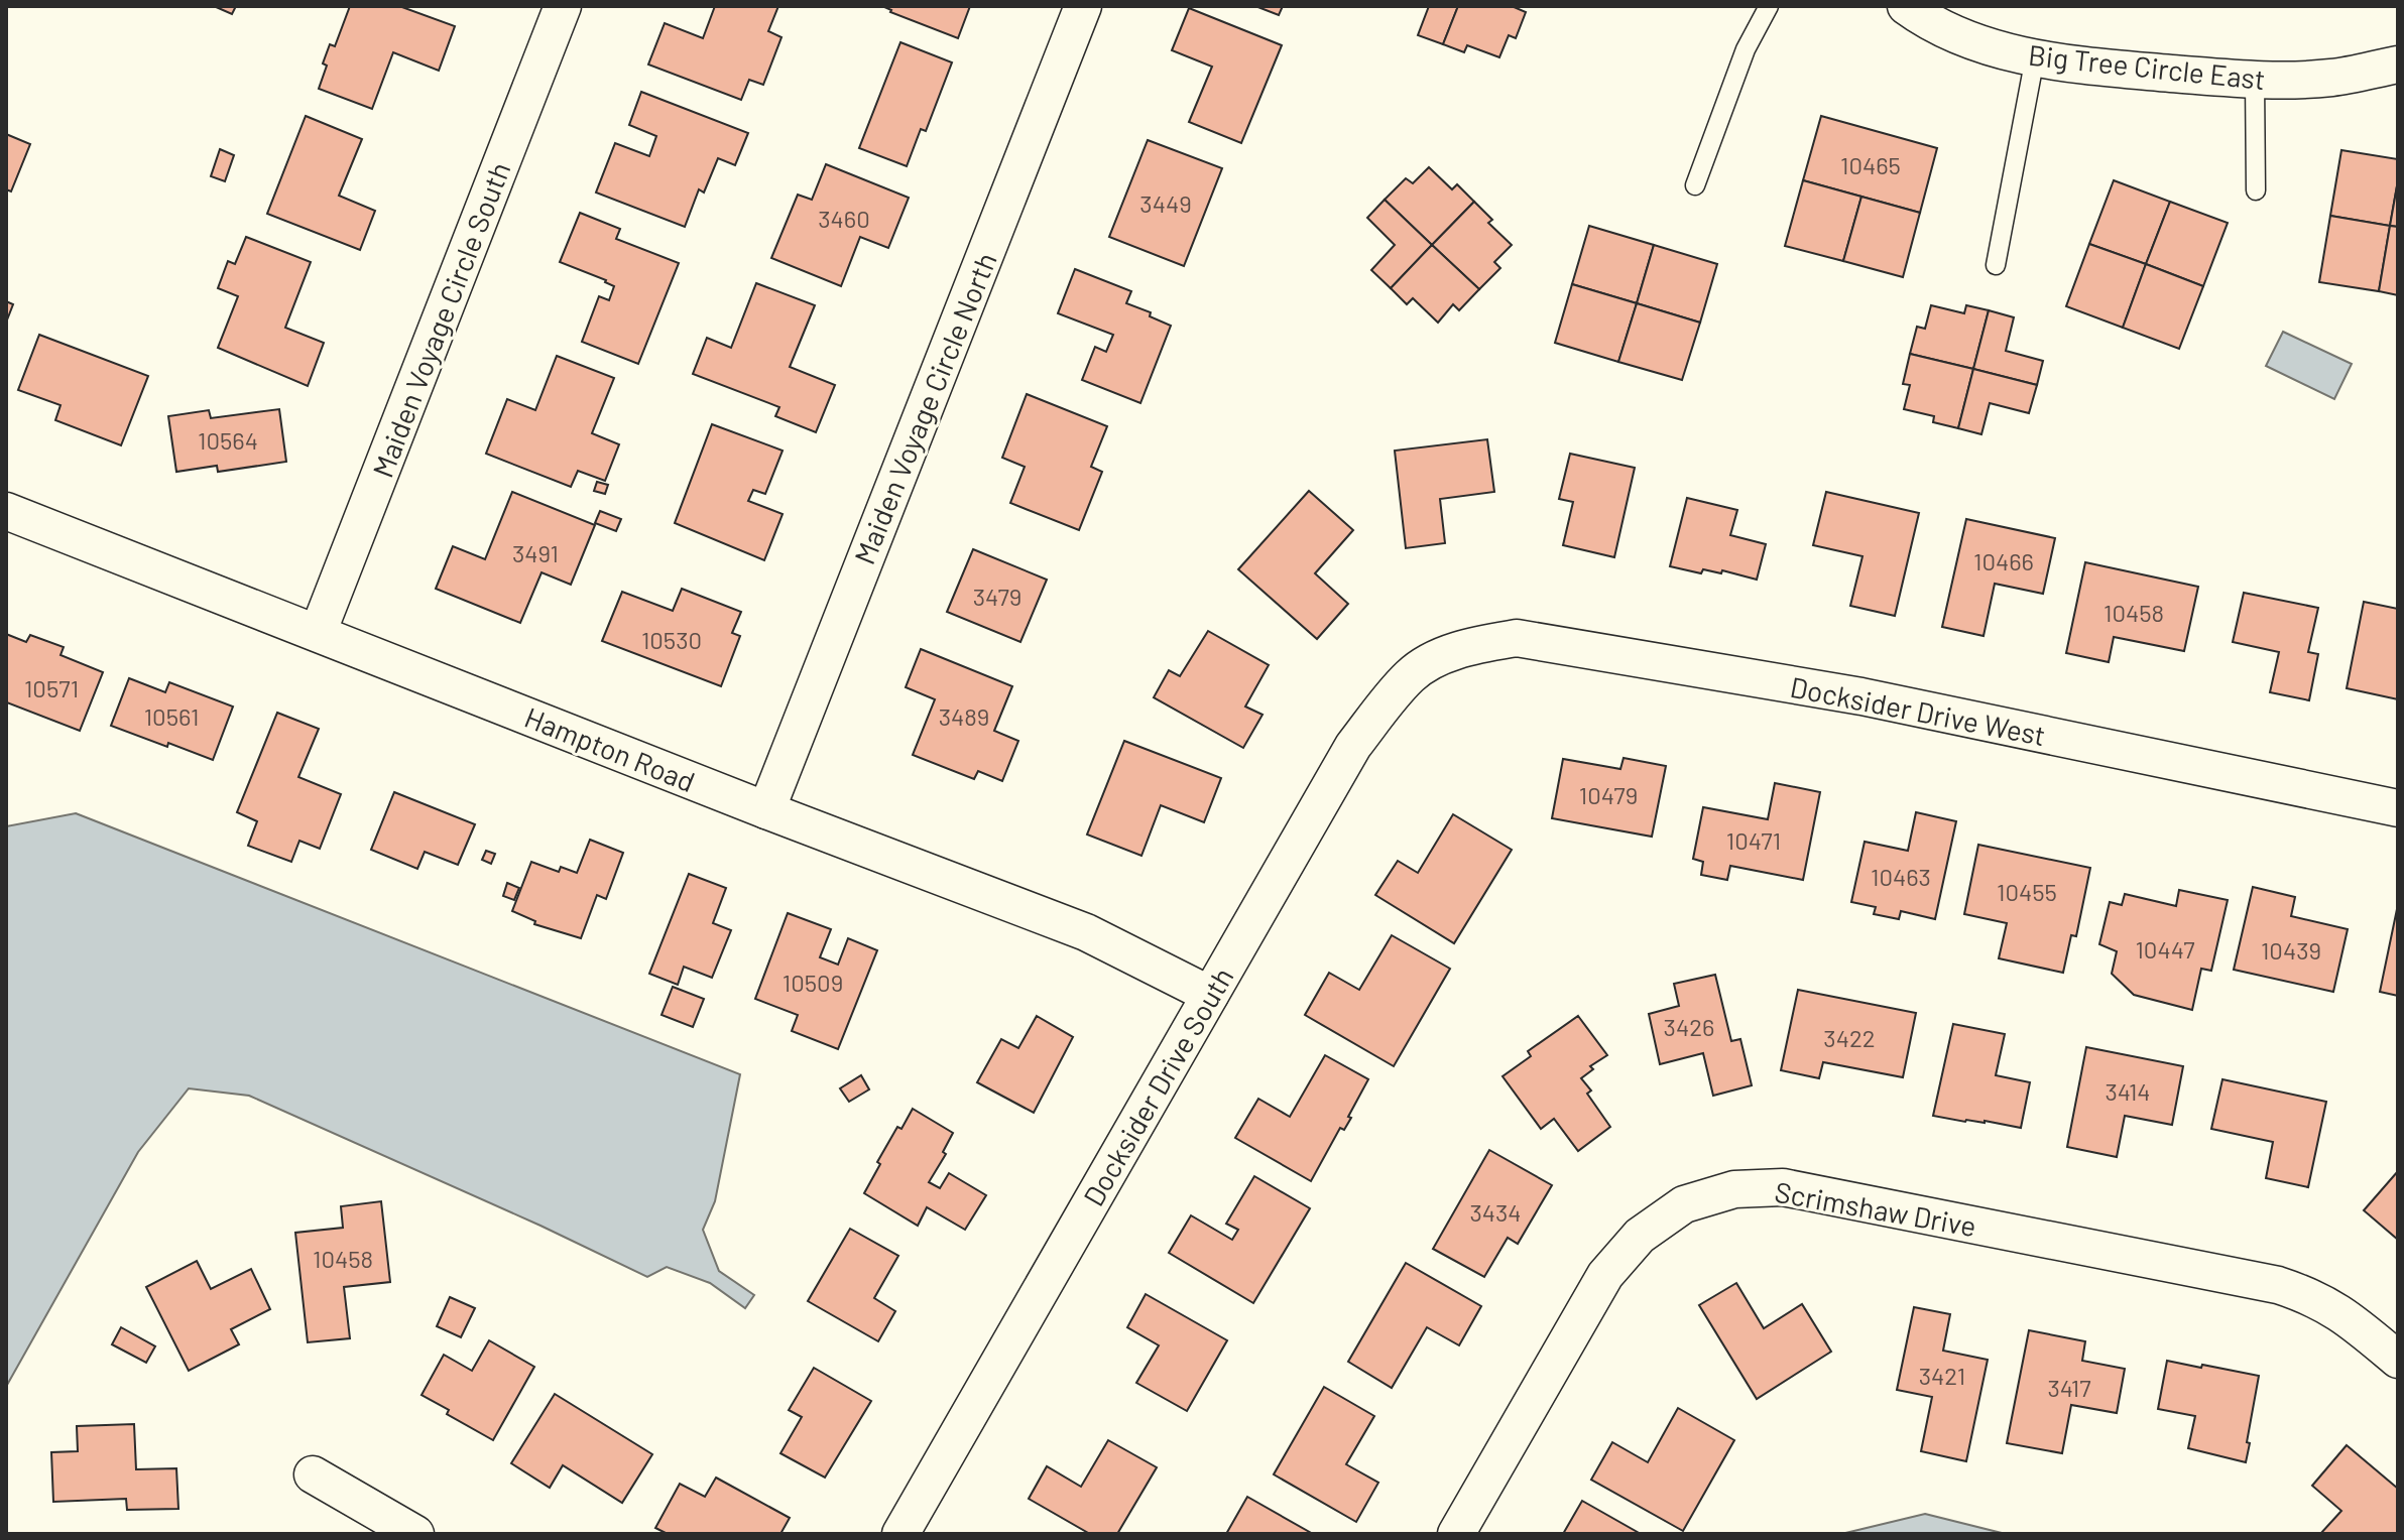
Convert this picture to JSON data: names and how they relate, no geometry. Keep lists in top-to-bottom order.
{
  "streets": {
    "street": [
      "Big Tree Circle East",
      "Maiden Voyage Circle South",
      "Maiden Voyage Circle North",
      "Docksider Drive West",
      "Hampton Road",
      "Docksider Drive South",
      "Scrimshaw Drive"
    ]
  },
  "crossings": [
    ["Maiden Voyage Circle South", "Hampton Road"],
    ["Maiden Voyage Circle North", "Hampton Road"],
    ["Docksider Drive West", "Docksider Drive South"],
    ["Hampton Road", "Docksider Drive South"]
  ],
  "house_numbers": [
    "10465",
    "3449",
    "3460",
    "10564",
    "3491",
    "10466",
    "3479",
    "10458",
    "10530",
    "10571",
    "10561",
    "3489",
    "10479",
    "10471",
    "10463",
    "10455",
    "10447",
    "10439",
    "10509",
    "3426",
    "3422",
    "3414",
    "3434",
    "10458",
    "3421",
    "3417"
  ]
}
